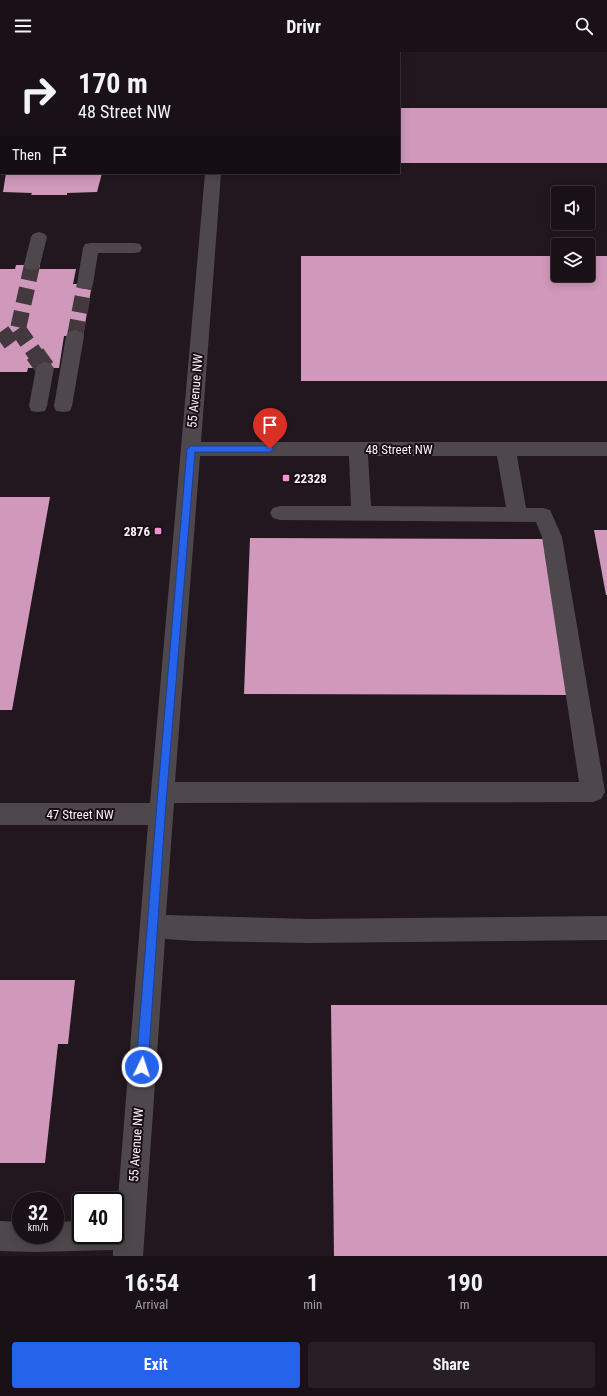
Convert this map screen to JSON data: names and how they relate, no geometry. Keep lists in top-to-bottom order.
{
  "streets": {
    "street": ["55 Avenue NW", "48 Street NW", "47 Street NW"]
  },
  "crossings": [
    ["55 Avenue NW", "48 Street NW"],
    ["55 Avenue NW", "47 Street NW"]
  ],
  "places": {
    "transit": ["22328", "2876"]
  },
  "page": {
    "header": "Drivr",
    "turn": ["170 m", "48 Street NW"],
    "then": "Then",
    "speed": "32 km/h",
    "limit": "40",
    "eta": [
      "16:54",
      "Arrival",
      "1",
      "min",
      "190",
      "m"
    ],
    "buttons": ["Exit", "Share"]
  }
}
